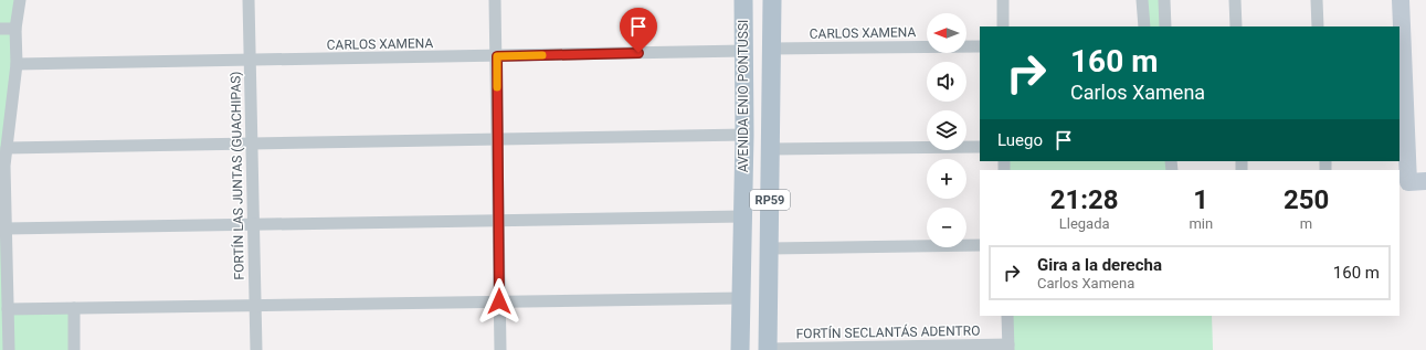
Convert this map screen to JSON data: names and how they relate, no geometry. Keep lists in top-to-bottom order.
{
  "streets": {
    "main road": ["AVENIDA ENIO PONTUSSI", "RP59"],
    "street": ["CARLOS XAMENA", "FORTÍN LAS JUNTAS (GUACHIPAS)", "FORTÍN SECLANTÁS ADENTRO"]
  },
  "crossings": [
    ["CARLOS XAMENA", "AVENIDA ENIO PONTUSSI"],
    ["CARLOS XAMENA", "FORTÍN LAS JUNTAS (GUACHIPAS)"],
    ["AVENIDA ENIO PONTUSSI", "FORTÍN SECLANTÁS ADENTRO"]
  ],
  "north": "left",
  "page": {
    "map_buttons": ["+", "−"],
    "turn": ["160 m", "Carlos Xamena"],
    "then": "Luego",
    "eta": [
      "21:28",
      "Llegada",
      "1",
      "min",
      "250",
      "m"
    ],
    "list": [
      {
        "name": "Gira a la derecha",
        "note": "Carlos Xamena",
        "value": "160 m"
      }
    ]
  }
}
